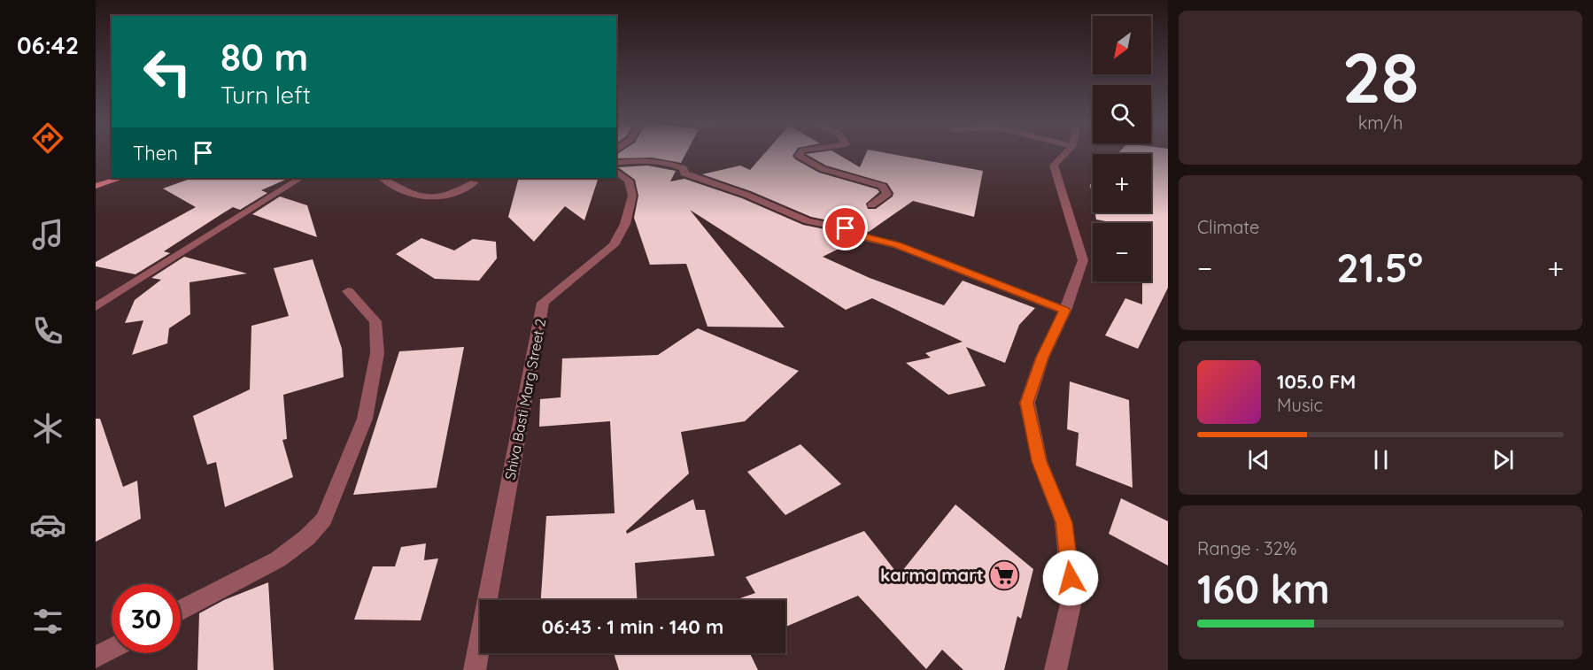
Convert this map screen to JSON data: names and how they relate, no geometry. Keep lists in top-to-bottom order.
{
  "streets": {
    "street": ["Shiva Basti Marg Street 2"]
  },
  "places": {
    "supermarket": ["karma mart"]
  },
  "north": "bottom left",
  "page": {
    "tabs": "06:42",
    "tile": [
      ["28", "km/h"],
      "Climate",
      ["Range · 32%", "160 km"]
    ],
    "map_buttons": ["+", "−"],
    "turn": ["80 m", "Turn left"],
    "then": "Then",
    "heat": ["−", "21.5°", "+"],
    "song": ["105.0 FM", "Music"],
    "limit": "30",
    "trip": "06:43 · 1 min · 140 m"
  }
}
